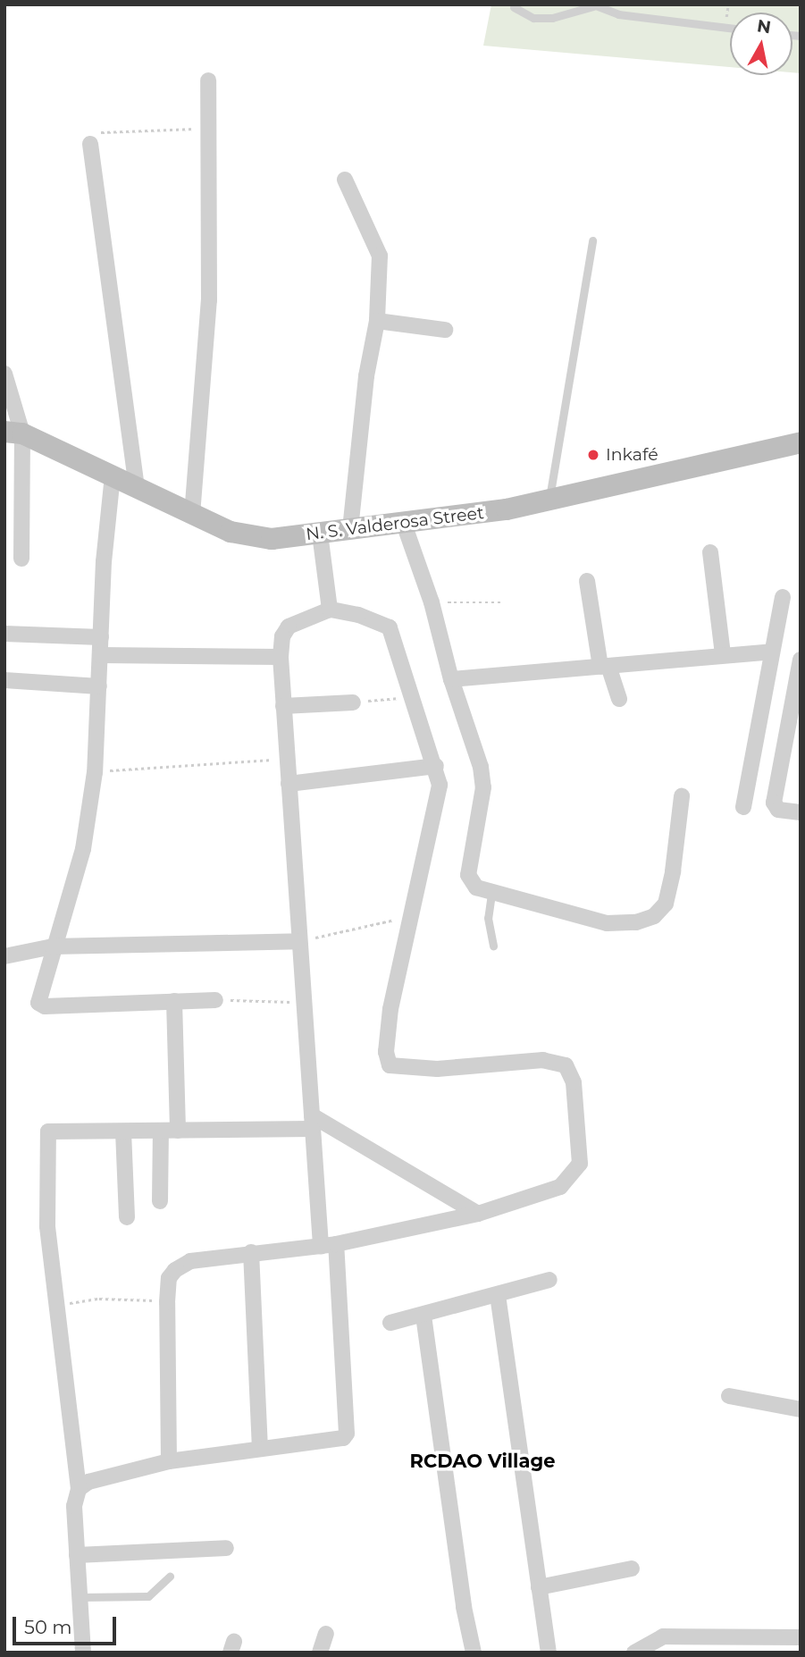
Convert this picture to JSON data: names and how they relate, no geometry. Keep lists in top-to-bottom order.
{
  "streets": {
    "main road": ["N. S. Valderosa Street"]
  },
  "districts": ["RCDAO Village"],
  "places": ["Inkafé"],
  "scale_bar": "50 m",
  "north": "top"
}
